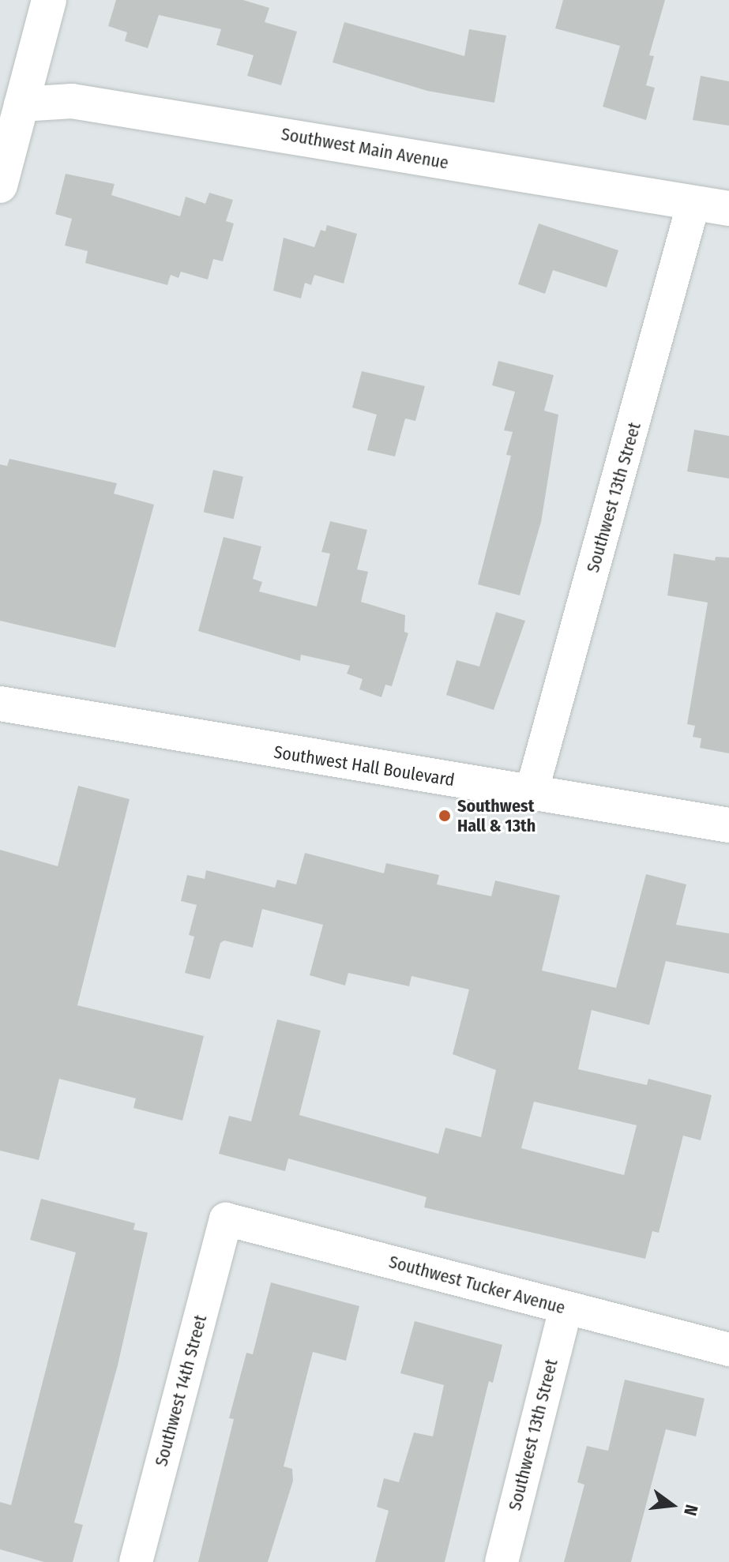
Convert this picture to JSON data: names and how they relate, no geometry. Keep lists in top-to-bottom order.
{
  "streets": {
    "main road": ["Southwest Main Avenue", "Southwest Hall Boulevard"],
    "street": ["Southwest 13th Street", "Southwest Tucker Avenue", "Southwest 14th Street"]
  },
  "crossings": [
    ["Southwest Main Avenue", "Southwest 13th Street"],
    ["Southwest 13th Street", "Southwest Hall Boulevard"],
    ["Southwest 13th Street", "Southwest Tucker Avenue"],
    ["Southwest Tucker Avenue", "Southwest 14th Street"]
  ],
  "places": ["Southwest Hall & 13th"],
  "north": "right"
}
